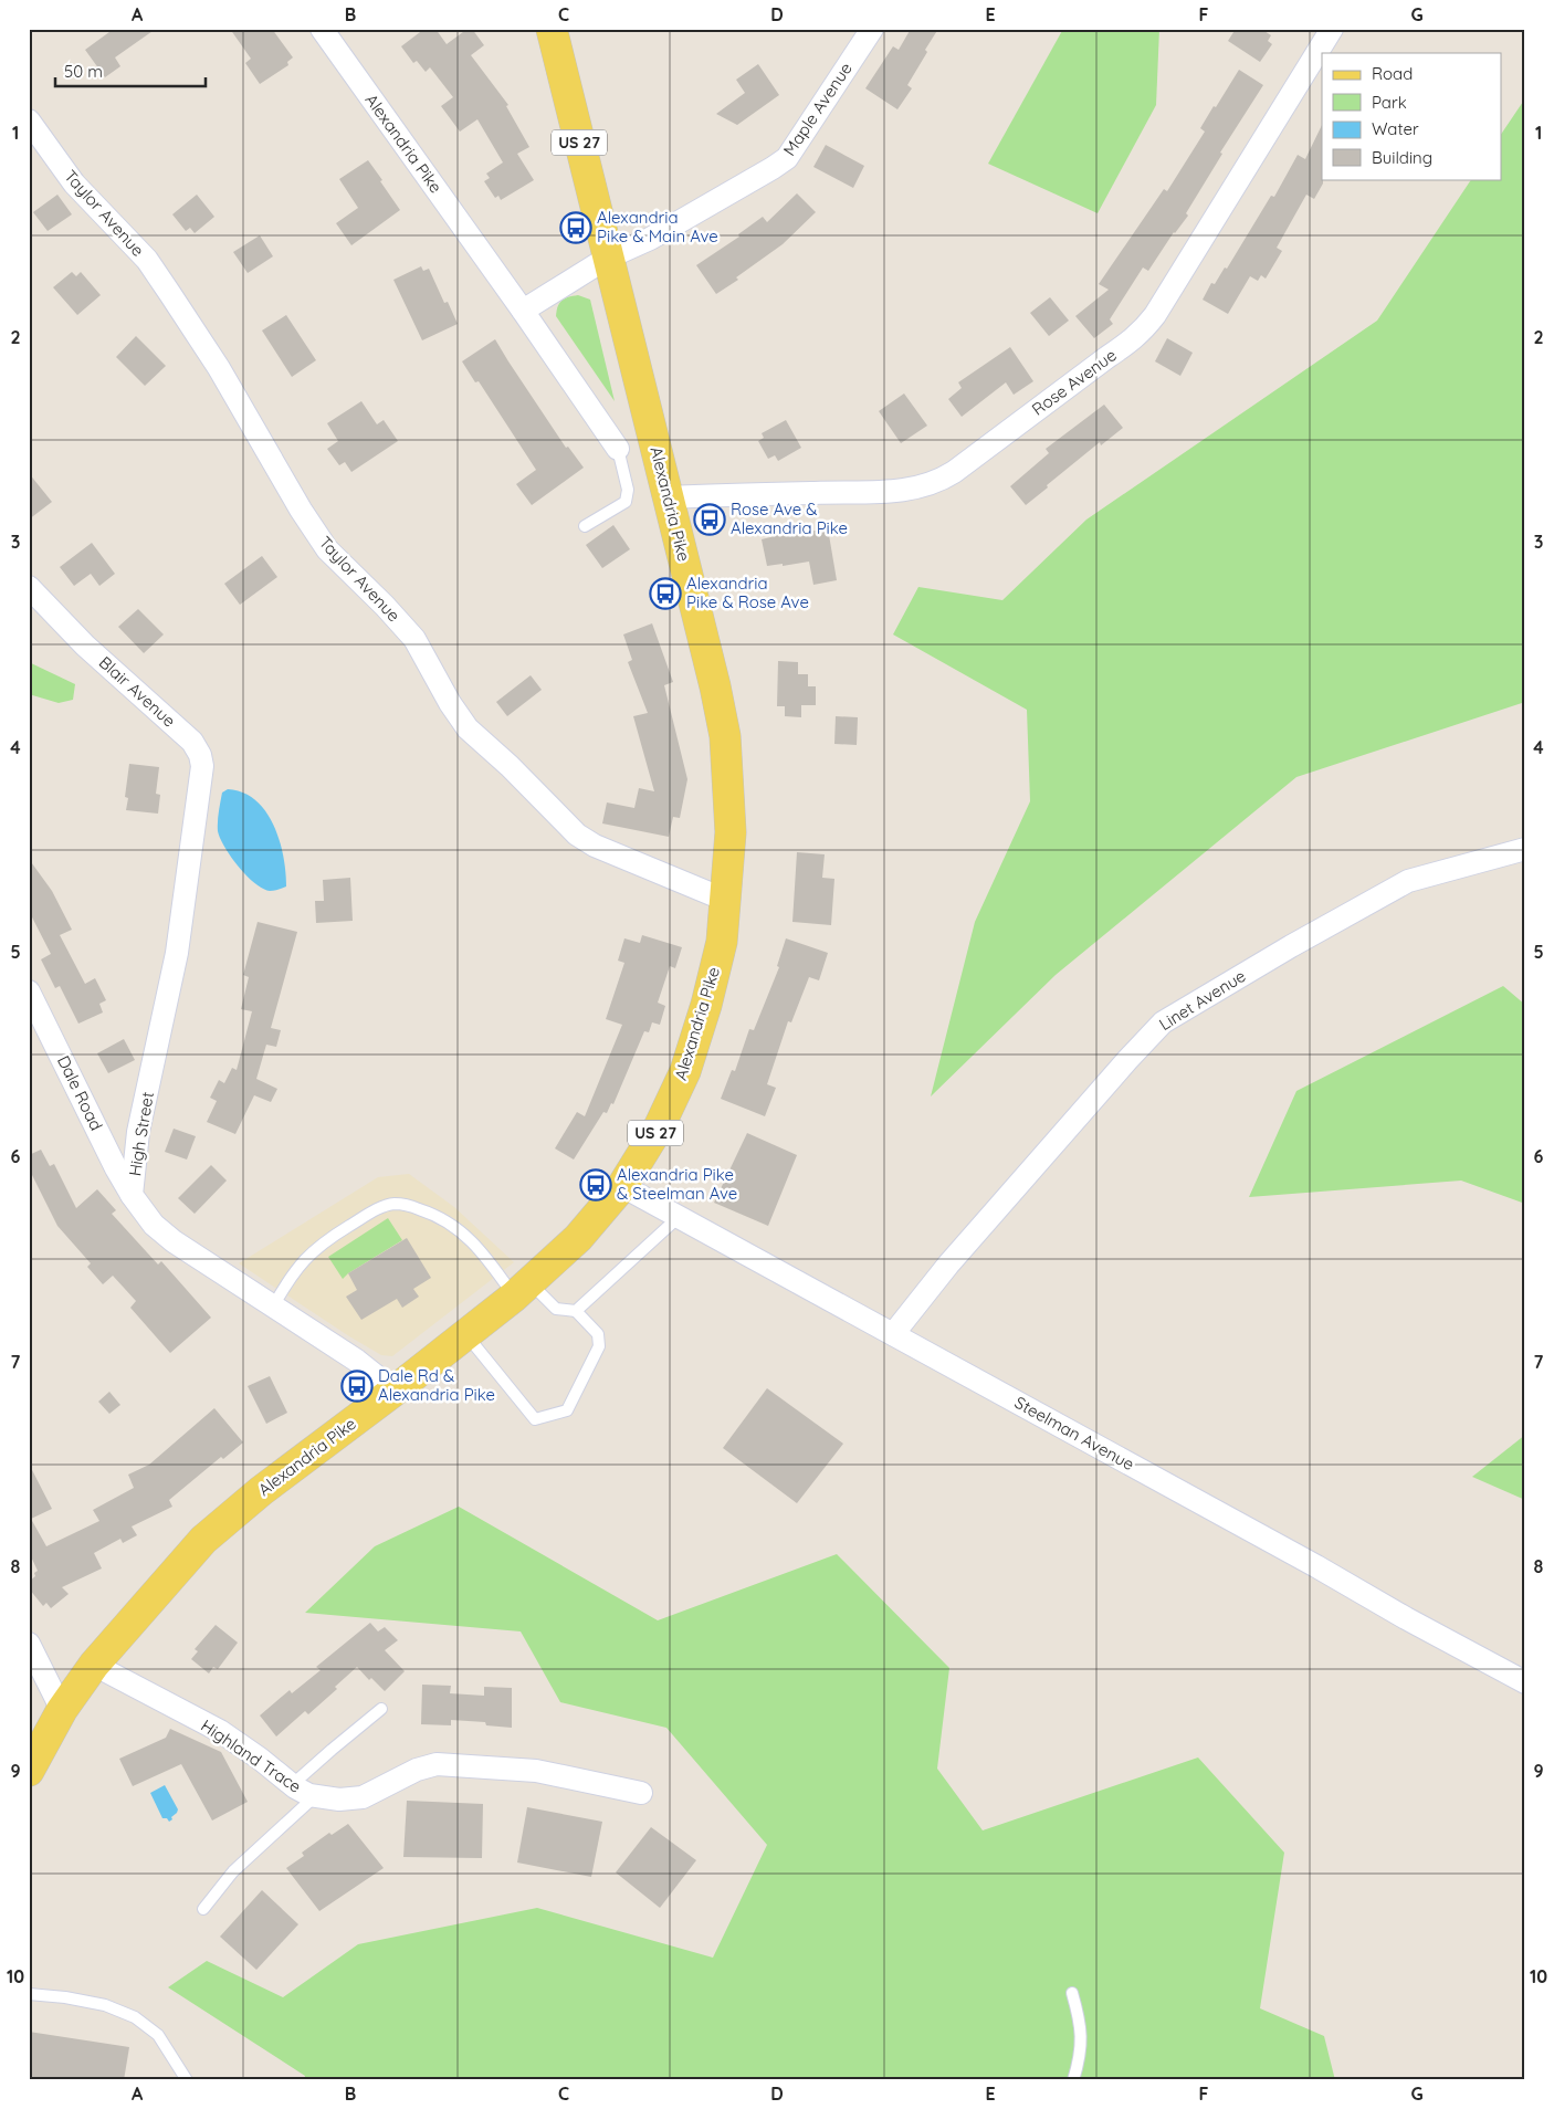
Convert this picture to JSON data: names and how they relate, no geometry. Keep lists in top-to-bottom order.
{
  "streets": {
    "main road": ["US 27", "Alexandria Pike"],
    "street": [
      "Maple Avenue",
      "Taylor Avenue",
      "Rose Avenue",
      "Blair Avenue",
      "Linet Avenue",
      "Dale Road",
      "High Street",
      "Steelman Avenue",
      "Highland Trace"
    ]
  },
  "crossings": [
    ["Maple Avenue", "Alexandria Pike"],
    ["Alexandria Pike", "Taylor Avenue"],
    ["Alexandria Pike", "Rose Avenue"],
    ["Alexandria Pike", "High Street"],
    ["Alexandria Pike", "Steelman Avenue"],
    ["Alexandria Pike", "Highland Trace"],
    ["Blair Avenue", "High Street"],
    ["Linet Avenue", "Steelman Avenue"],
    ["Dale Road", "High Street"]
  ],
  "places": {
    "bus stop": [
      "Alexandria Pike & Main Ave",
      "Rose Ave & Alexandria Pike",
      "Alexandria Pike & Rose Ave",
      "Alexandria Pike & Steelman Ave",
      "Dale Rd & Alexandria Pike"
    ]
  },
  "legend": [
    "Road",
    "Park",
    "Water",
    "Building"
  ],
  "scale_bar": "50 m",
  "grid": {
    "columns": [
      "A",
      "B",
      "C",
      "D",
      "E",
      "F",
      "G"
    ],
    "rows": [
      "1",
      "2",
      "3",
      "4",
      "5",
      "6",
      "7",
      "8",
      "9",
      "10"
    ]
  }
}
